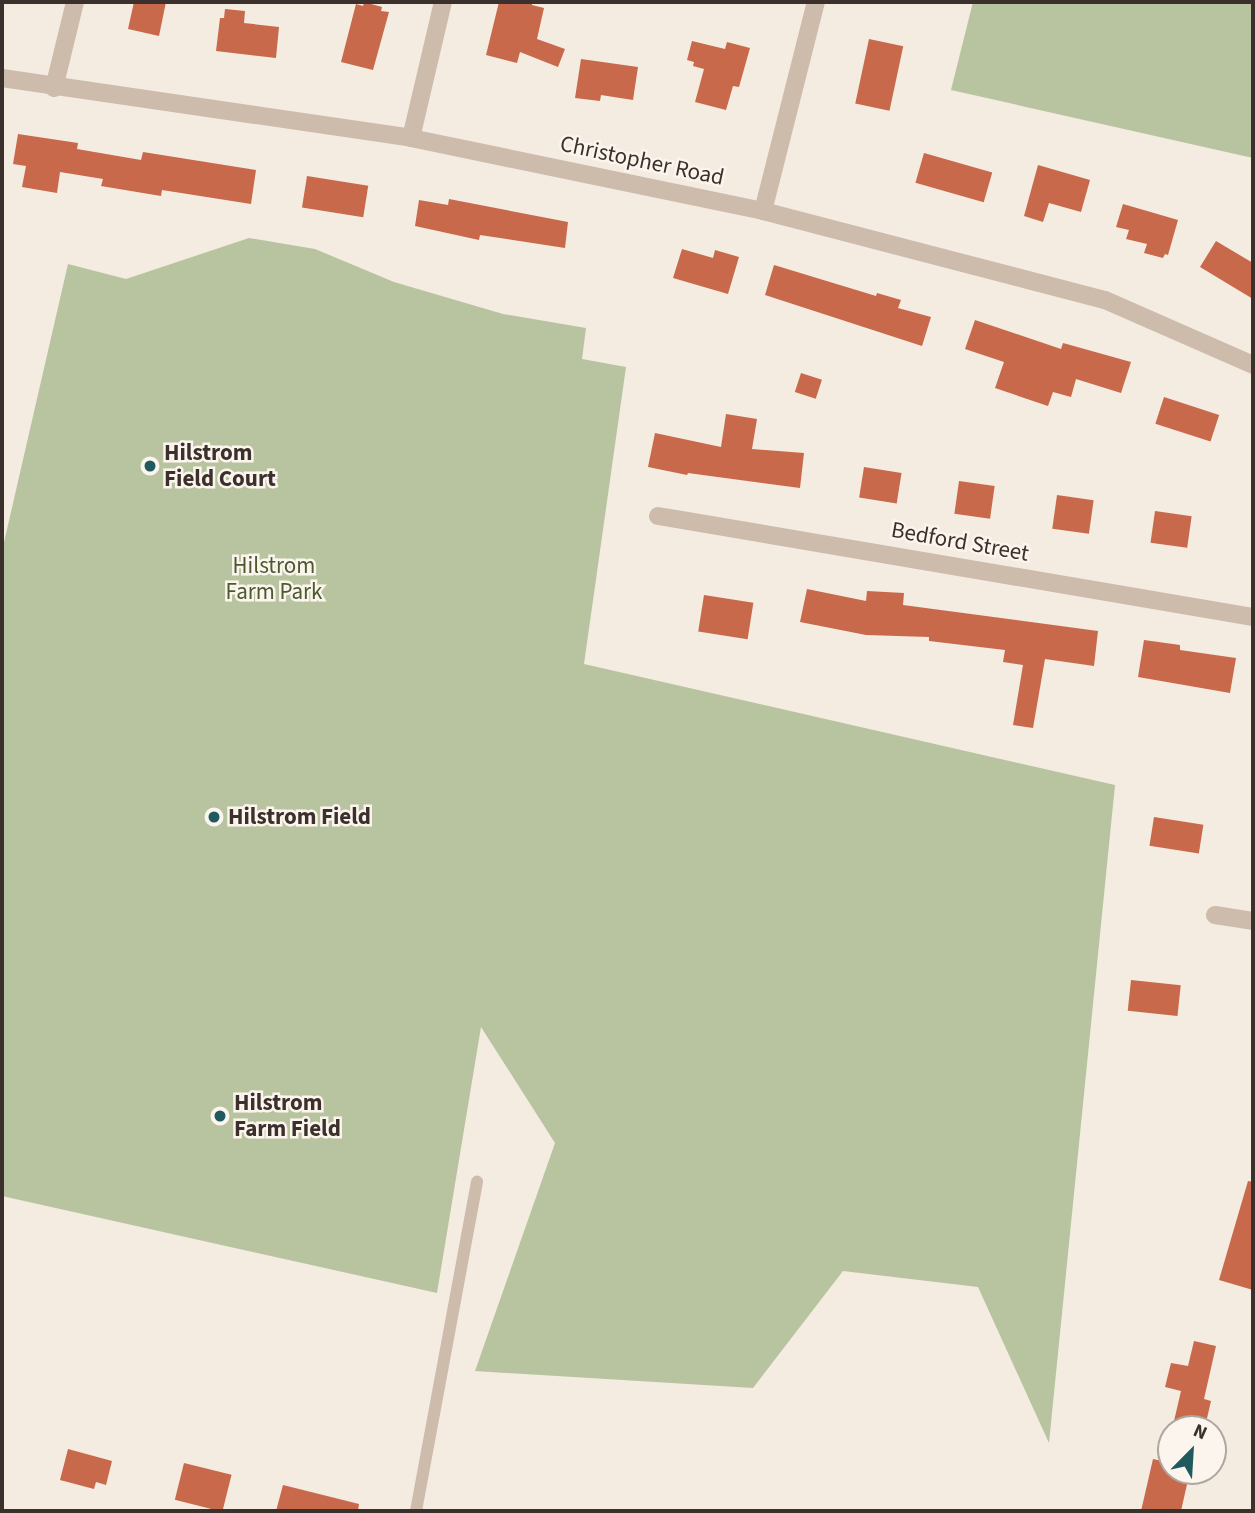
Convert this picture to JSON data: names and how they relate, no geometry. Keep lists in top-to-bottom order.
{
  "streets": {
    "street": ["Christopher Road", "Bedford Street"]
  },
  "parks": ["Hilstrom Farm Park"],
  "places": ["Hilstrom Field Court", "Hilstrom Field", "Hilstrom Farm Field"],
  "north": "top right"
}
